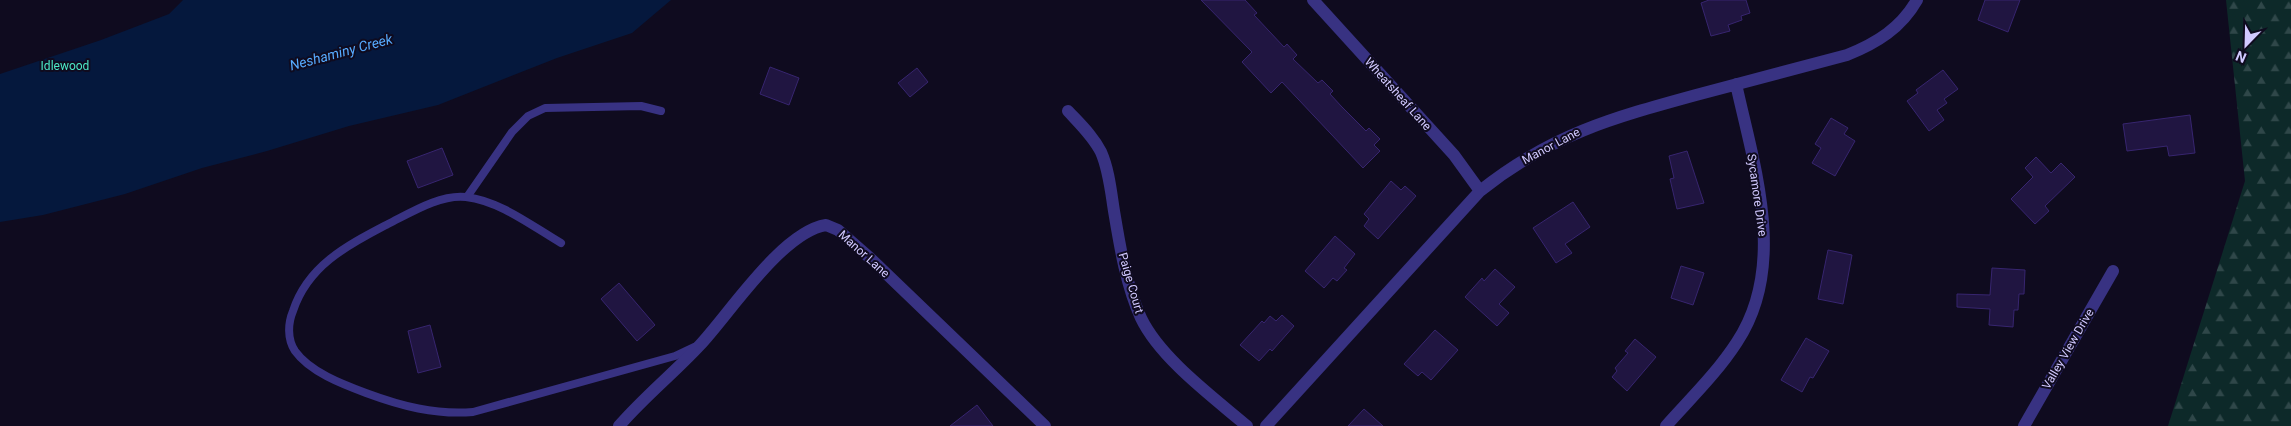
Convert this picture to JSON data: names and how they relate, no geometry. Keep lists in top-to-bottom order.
{
  "streets": {
    "street": [
      "Wheatsheaf Lane",
      "Manor Lane",
      "Sycamore Drive",
      "Paige Court",
      "Valley View Drive"
    ]
  },
  "crossings": [
    ["Wheatsheaf Lane", "Manor Lane"],
    ["Manor Lane", "Sycamore Drive"]
  ],
  "water": ["Neshaminy Creek"],
  "parks": ["Idlewood"],
  "north": "bottom left"
}
